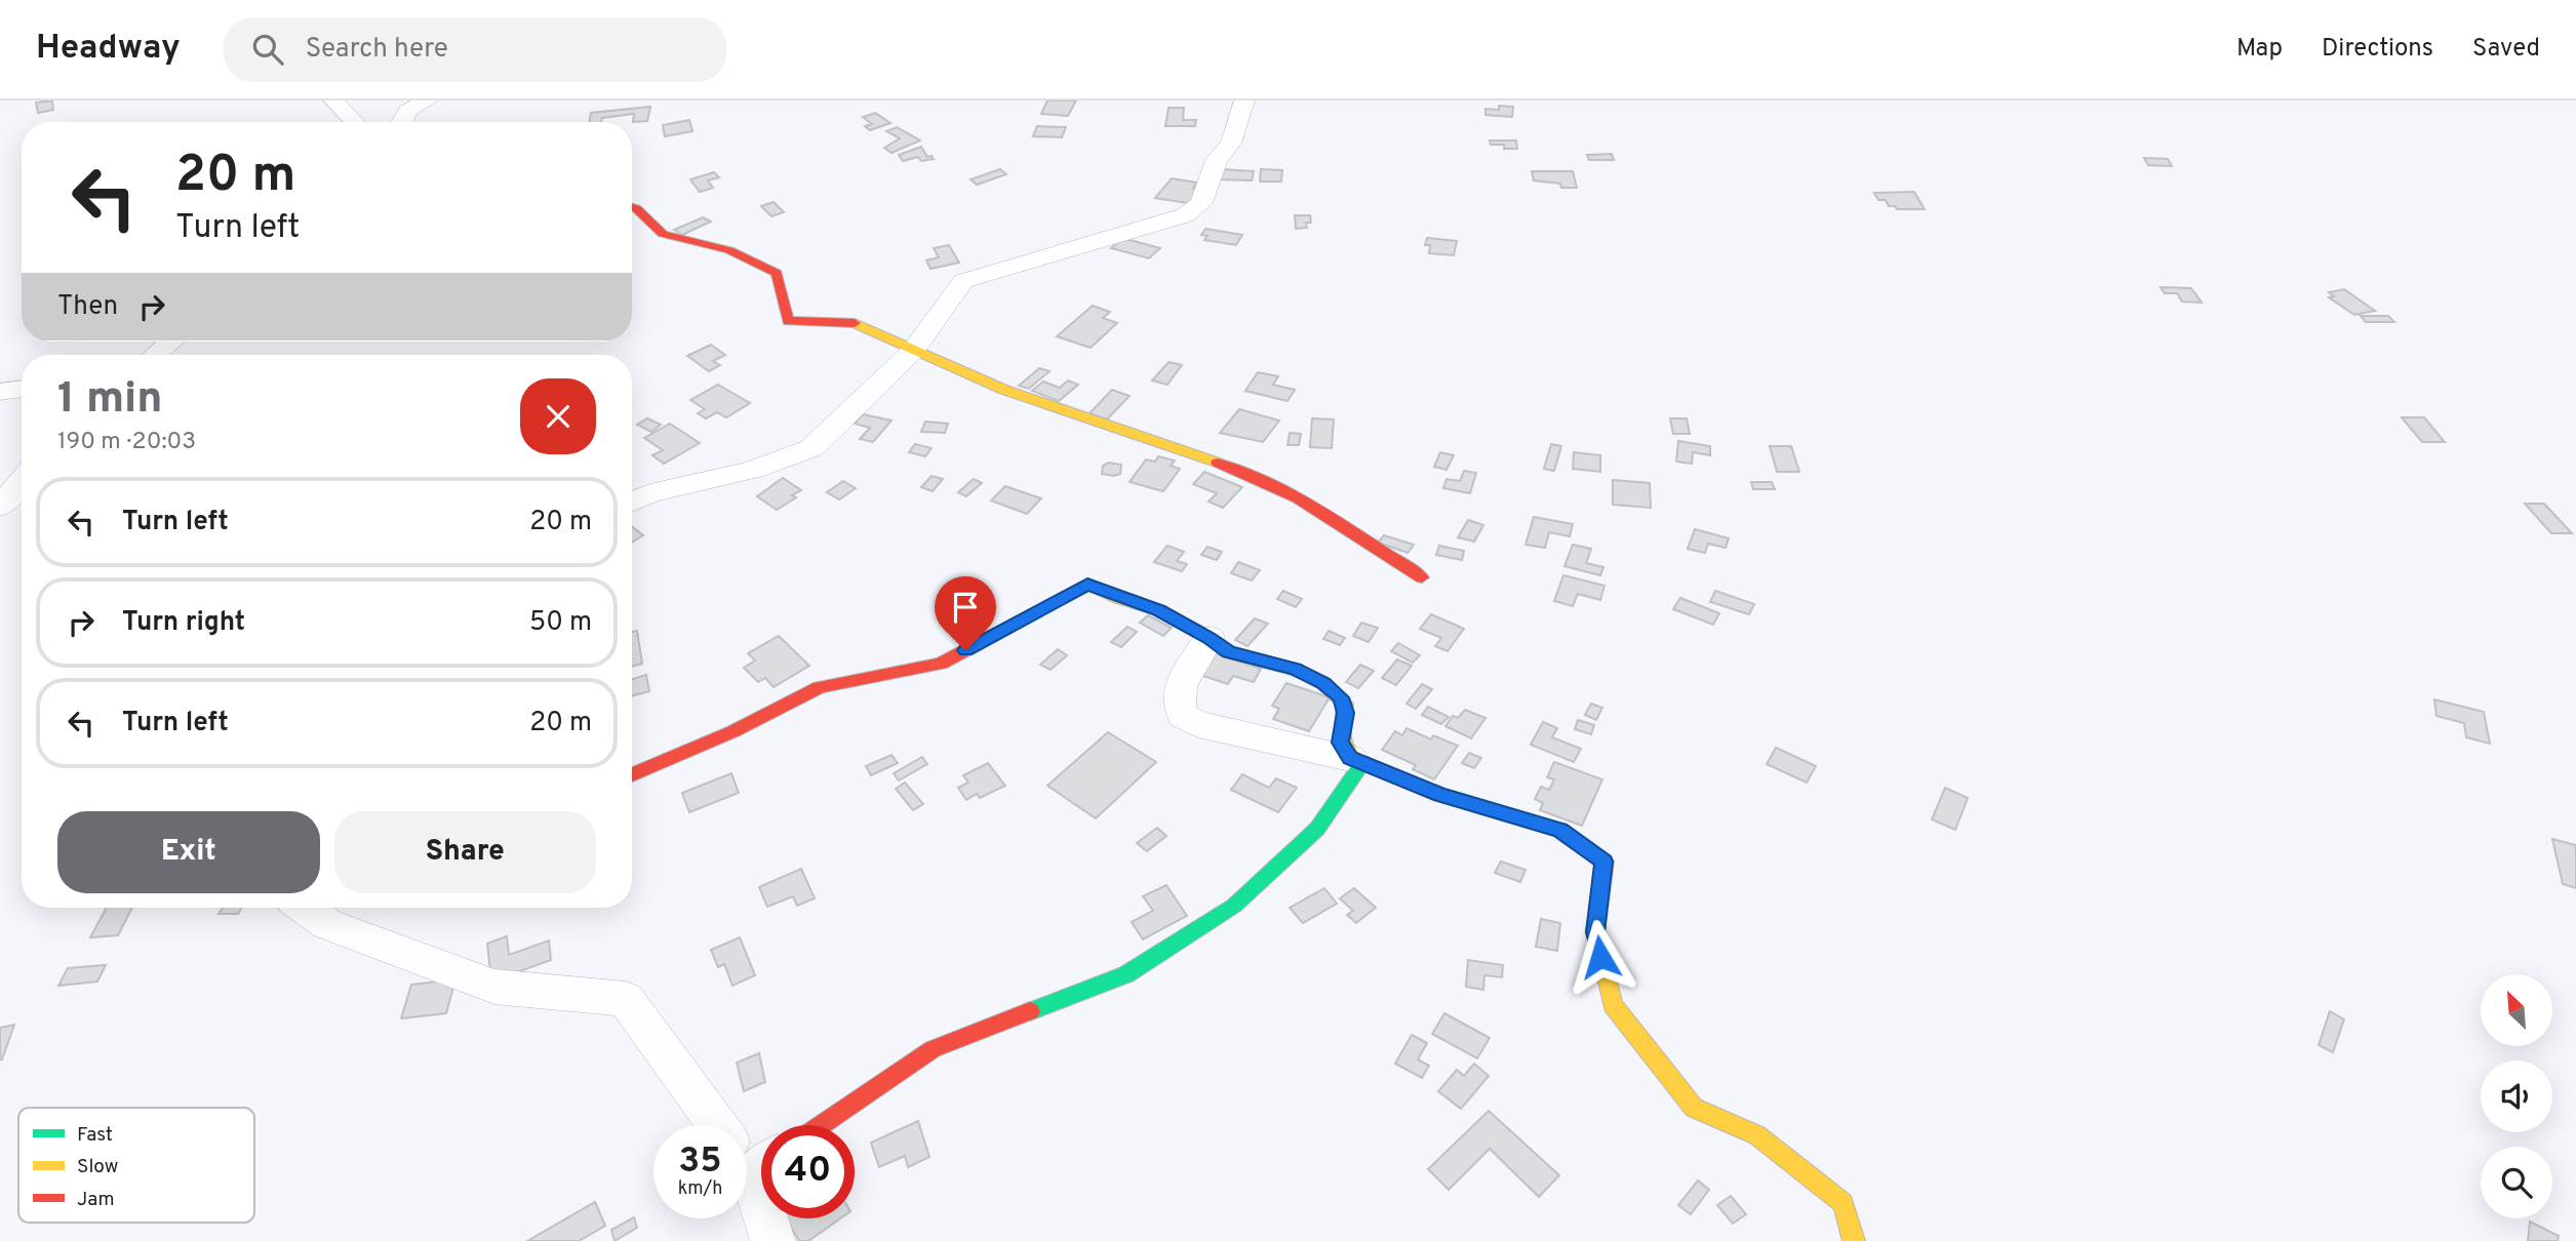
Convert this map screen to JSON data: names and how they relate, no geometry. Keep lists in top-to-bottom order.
{
  "legend": ["Fast", "Slow", "Jam"],
  "north": "top left",
  "page": {
    "header": "Headway",
    "search": "Search here",
    "nav": ["Map", "Directions", "Saved"],
    "turn": ["20 m", "Turn left"],
    "then": "Then",
    "heading": ["1 min", "190 m · 20:03"],
    "list": [
      {
        "name": "Turn left",
        "value": "20 m"
      },
      {
        "name": "Turn right",
        "value": "50 m"
      },
      {
        "name": "Turn left",
        "value": "20 m"
      }
    ],
    "buttons": ["Exit", "Share"],
    "speed": "35 km/h",
    "limit": "40"
  }
}
